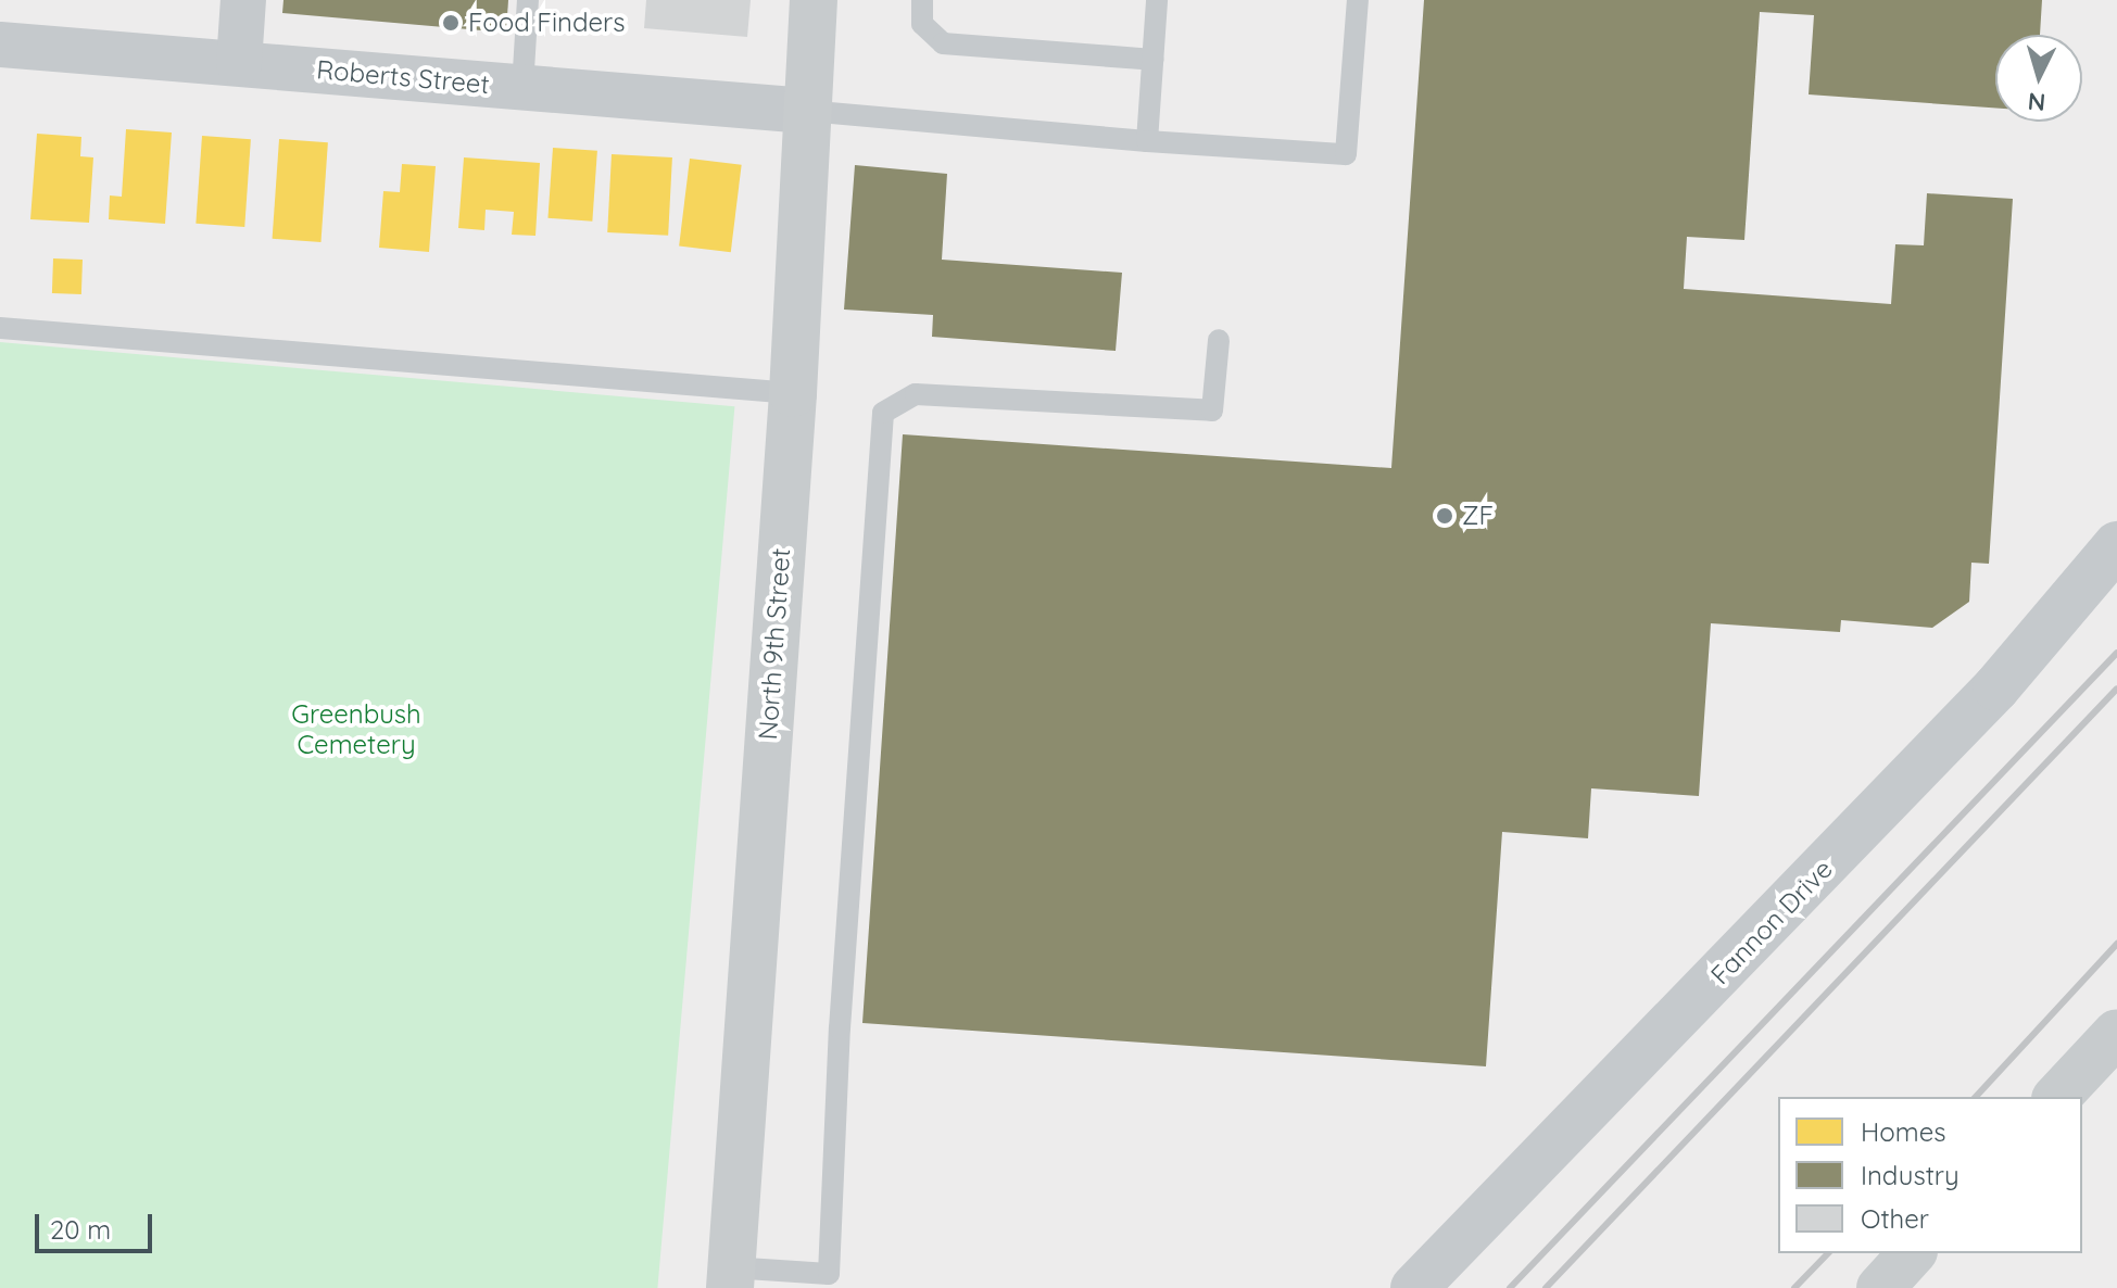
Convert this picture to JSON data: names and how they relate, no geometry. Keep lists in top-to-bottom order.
{
  "streets": {
    "main road": ["North 9th Street"],
    "street": ["Roberts Street", "Fannon Drive"]
  },
  "crossings": [
    ["Roberts Street", "North 9th Street"]
  ],
  "parks": ["Greenbush Cemetery"],
  "places": ["Food Finders", "ZF"],
  "legend": ["Homes", "Industry", "Other"],
  "scale_bar": "20 m",
  "north": "bottom"
}
